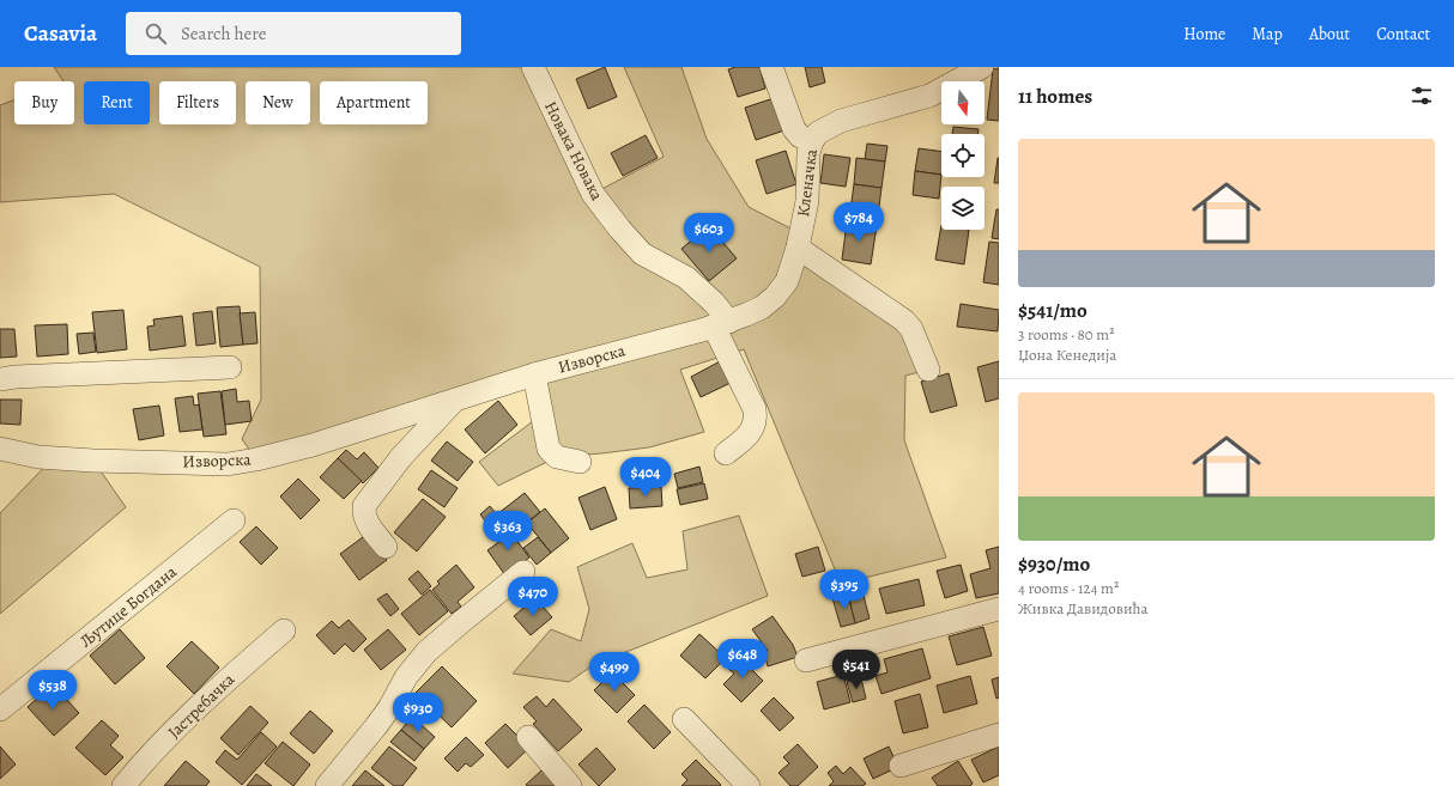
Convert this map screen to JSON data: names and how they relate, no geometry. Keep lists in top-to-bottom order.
{
  "streets": {
    "street": [
      "Новака Новака",
      "Кленачка",
      "Изворска",
      "Љутице Богдана",
      "Јастребачка"
    ]
  },
  "crossings": [
    ["Новака Новака", "Кленачка"],
    ["Новака Новака", "Изворска"],
    ["Кленачка", "Изворска"]
  ],
  "north": "bottom",
  "page": {
    "header": "Casavia",
    "search": "Search here",
    "nav": [
      "Home",
      "Map",
      "About",
      "Contact"
    ],
    "heading": "11 homes",
    "chip": [
      "Buy",
      "Rent",
      "Filters",
      "New",
      "Apartment"
    ],
    "list": [
      {
        "name": "$541/mo",
        "note": "3 rooms · 80 m² · Џона Кенедија"
      },
      {
        "name": "$930/mo",
        "note": "4 rooms · 124 m² · Живка Давидовића"
      }
    ],
    "price": [
      "$784",
      "$603",
      "$404",
      "$363",
      "$395",
      "$470",
      "$648",
      "$541",
      "$499",
      "$538",
      "$930"
    ]
  }
}
